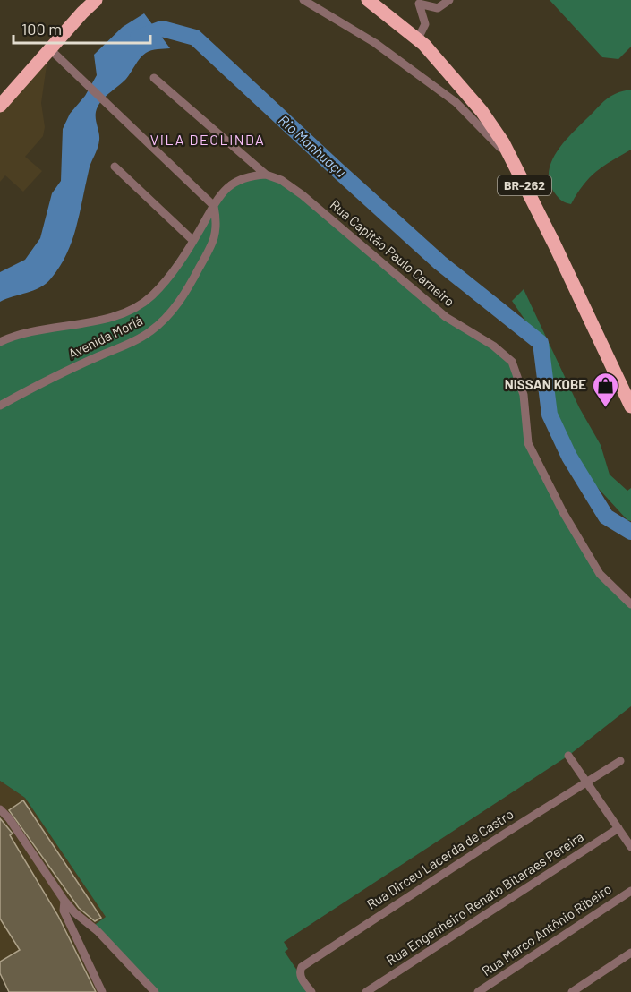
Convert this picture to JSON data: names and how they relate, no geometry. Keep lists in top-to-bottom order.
{
  "streets": {
    "highway": ["BR-262"],
    "street": [
      "Rua Capitão Paulo Carneiro",
      "Avenida Moriá",
      "Rua Dirceu Lacerda de Castro",
      "Rua Engenheiro Renato Bitaraes Pereira",
      "Rua Marco Antônio Ribeiro"
    ]
  },
  "districts": ["VILA DEOLINDA"],
  "water": ["Rio Manhuaçu"],
  "places": {
    "shop": ["NISSAN KOBE"]
  },
  "scale_bar": "100 m"
}
